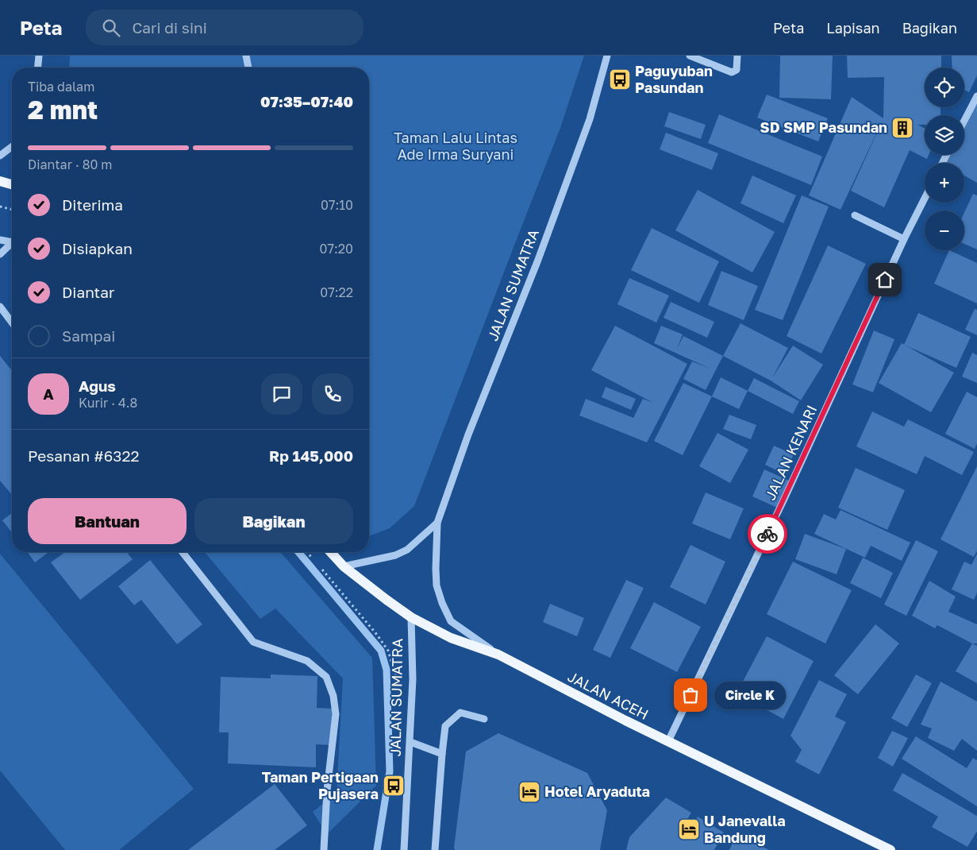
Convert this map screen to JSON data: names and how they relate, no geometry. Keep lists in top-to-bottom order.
{
  "streets": {
    "main road": ["JALAN ACEH"],
    "street": ["JALAN SUMATRA", "JALAN KENARI"]
  },
  "crossings": [
    ["JALAN SUMATRA", "JALAN ACEH"],
    ["JALAN KENARI", "JALAN ACEH"]
  ],
  "parks": ["Taman Lalu Lintas Ade Irma Suryani"],
  "places": {
    "bus stop": ["Paguyuban Pasundan", "Taman Pertigaan Pujasera"],
    "building": ["SD SMP Pasundan"],
    "other": ["Circle K"],
    "hotel": ["Hotel Aryaduta", "U Janevalla Bandung"]
  },
  "page": {
    "header": "Peta",
    "search": "Cari di sini",
    "nav": ["Peta", "Lapisan", "Bagikan"],
    "map_buttons": ["+", "−"],
    "heading": ["2 mnt", "Tiba dalam", "07:35–07:40"],
    "panel": [
      "Agus",
      "Kurir · 4.8",
      "Pesanan #6322",
      "Rp 145,000"
    ],
    "bar": "Diantar · 80 m",
    "list": [
      ["Diterima", "07:10"],
      ["Disiapkan", "07:20"],
      ["Diantar", "07:22"],
      "Sampai"
    ],
    "round": "A",
    "buttons": ["Bantuan", "Bagikan"],
    "bubble": "Circle K"
  }
}
